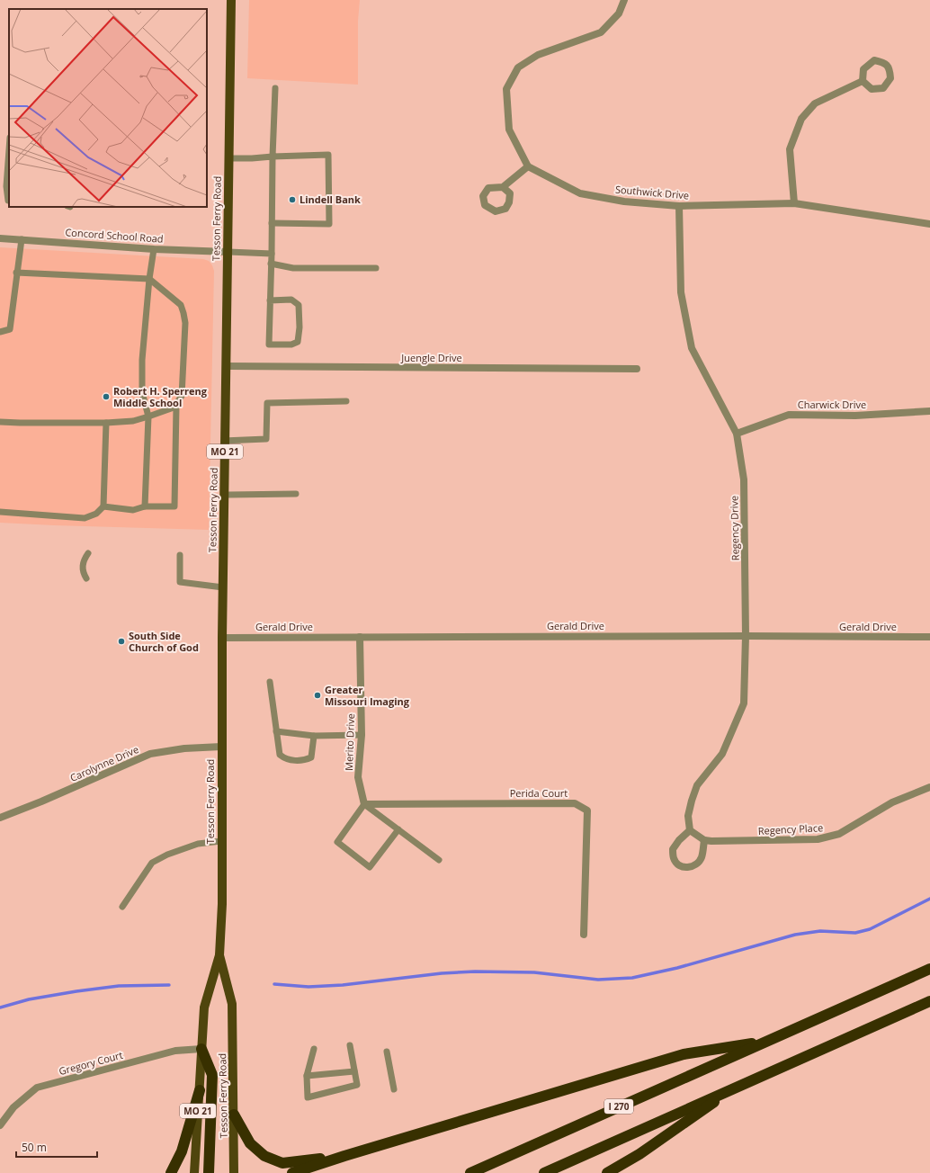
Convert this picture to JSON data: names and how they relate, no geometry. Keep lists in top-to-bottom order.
{
  "streets": {
    "highway": ["I 270"],
    "main road": ["Tesson Ferry Road", "MO 21"],
    "street": [
      "Southwick Drive",
      "Concord School Road",
      "Juengle Drive",
      "Charwick Drive",
      "Regency Drive",
      "Gerald Drive",
      "Merito Drive",
      "Carolynne Drive",
      "Perida Court",
      "Regency Place",
      "Gregory Court"
    ]
  },
  "crossings": [
    ["Southwick Drive", "Regency Drive"],
    ["Tesson Ferry Road", "Concord School Road"],
    ["Tesson Ferry Road", "Juengle Drive"],
    ["Tesson Ferry Road", "Gerald Drive"],
    ["Tesson Ferry Road", "Carolynne Drive"],
    ["Tesson Ferry Road", "Gregory Court"],
    ["Charwick Drive", "Regency Drive"],
    ["Regency Drive", "Gerald Drive"],
    ["Regency Drive", "Regency Place"],
    ["Gerald Drive", "Merito Drive"],
    ["Merito Drive", "Perida Court"]
  ],
  "places": [
    "Lindell Bank",
    "Robert H. Sperreng Middle School",
    "South Side Church of God",
    "Greater Missouri Imaging"
  ],
  "scale_bar": "50 m"
}
